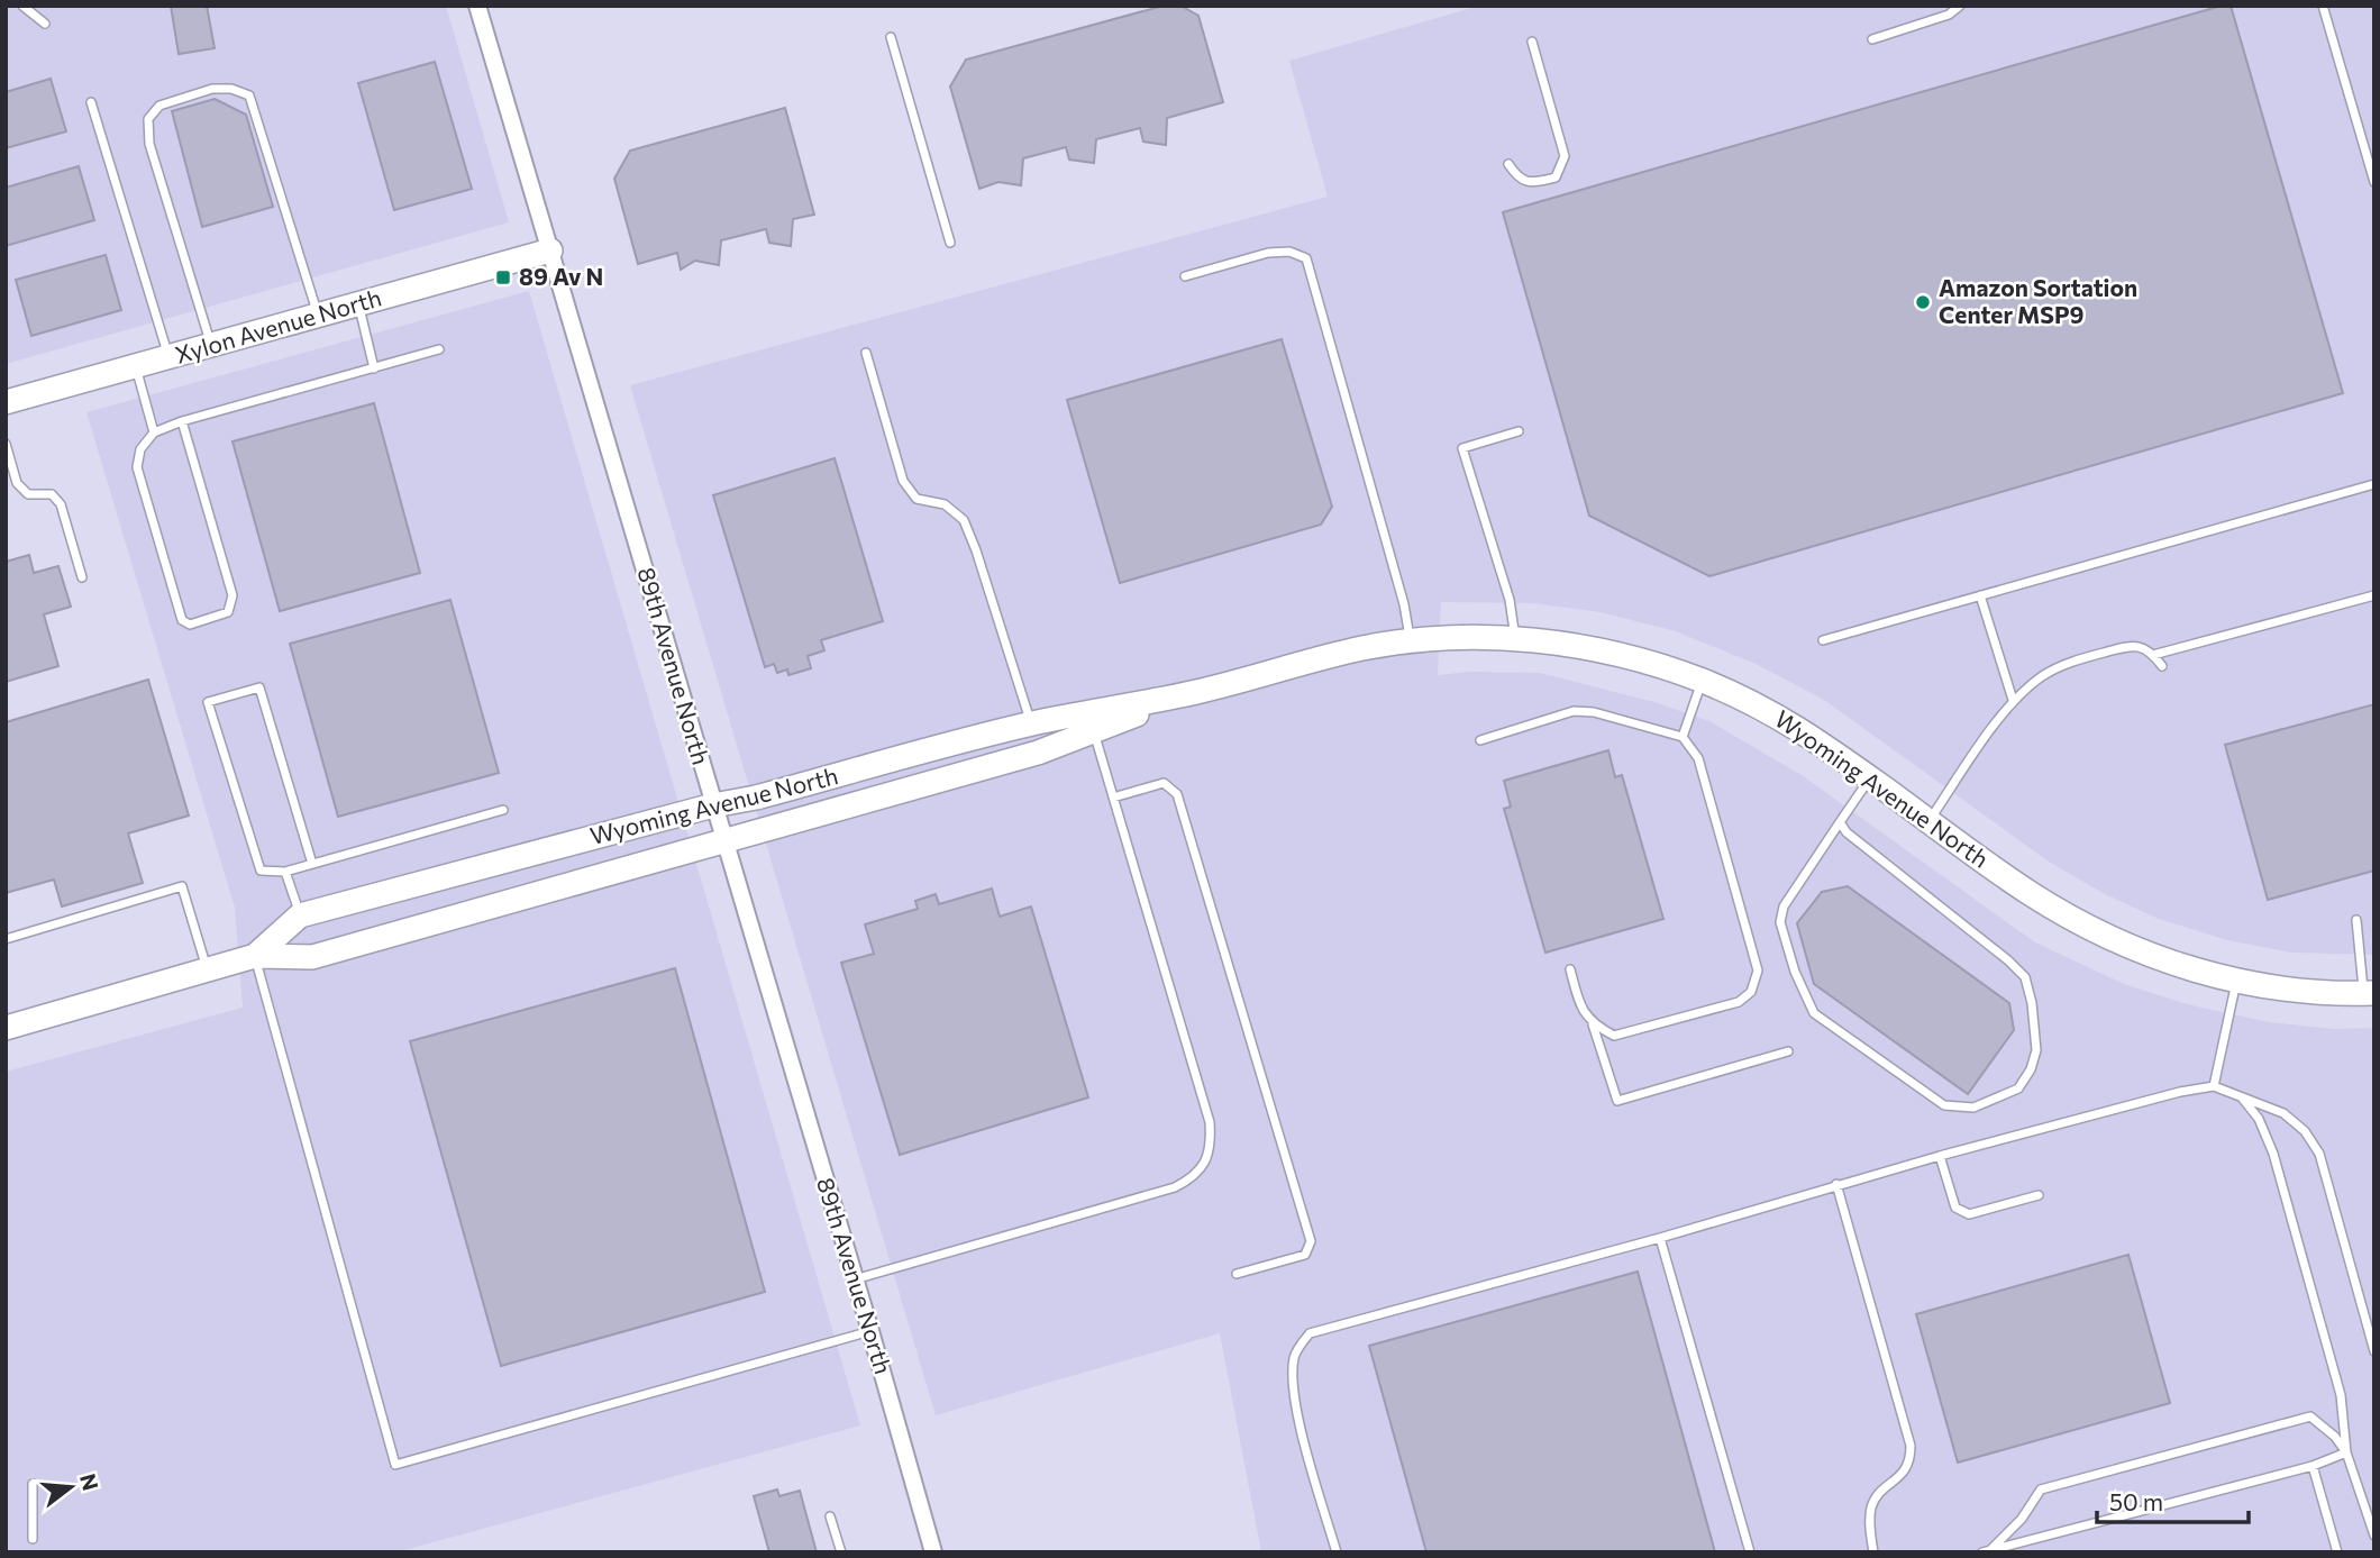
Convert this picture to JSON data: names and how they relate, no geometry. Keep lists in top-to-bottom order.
{
  "streets": {
    "street": ["Xylon Avenue North", "89th Avenue North", "Wyoming Avenue North"]
  },
  "crossings": [
    ["Xylon Avenue North", "89th Avenue North"],
    ["89th Avenue North", "Wyoming Avenue North"]
  ],
  "places": {
    "transit": ["89 Av N"],
    "other": ["Amazon Sortation Center MSP9"]
  },
  "scale_bar": "50 m",
  "north": "right"
}
